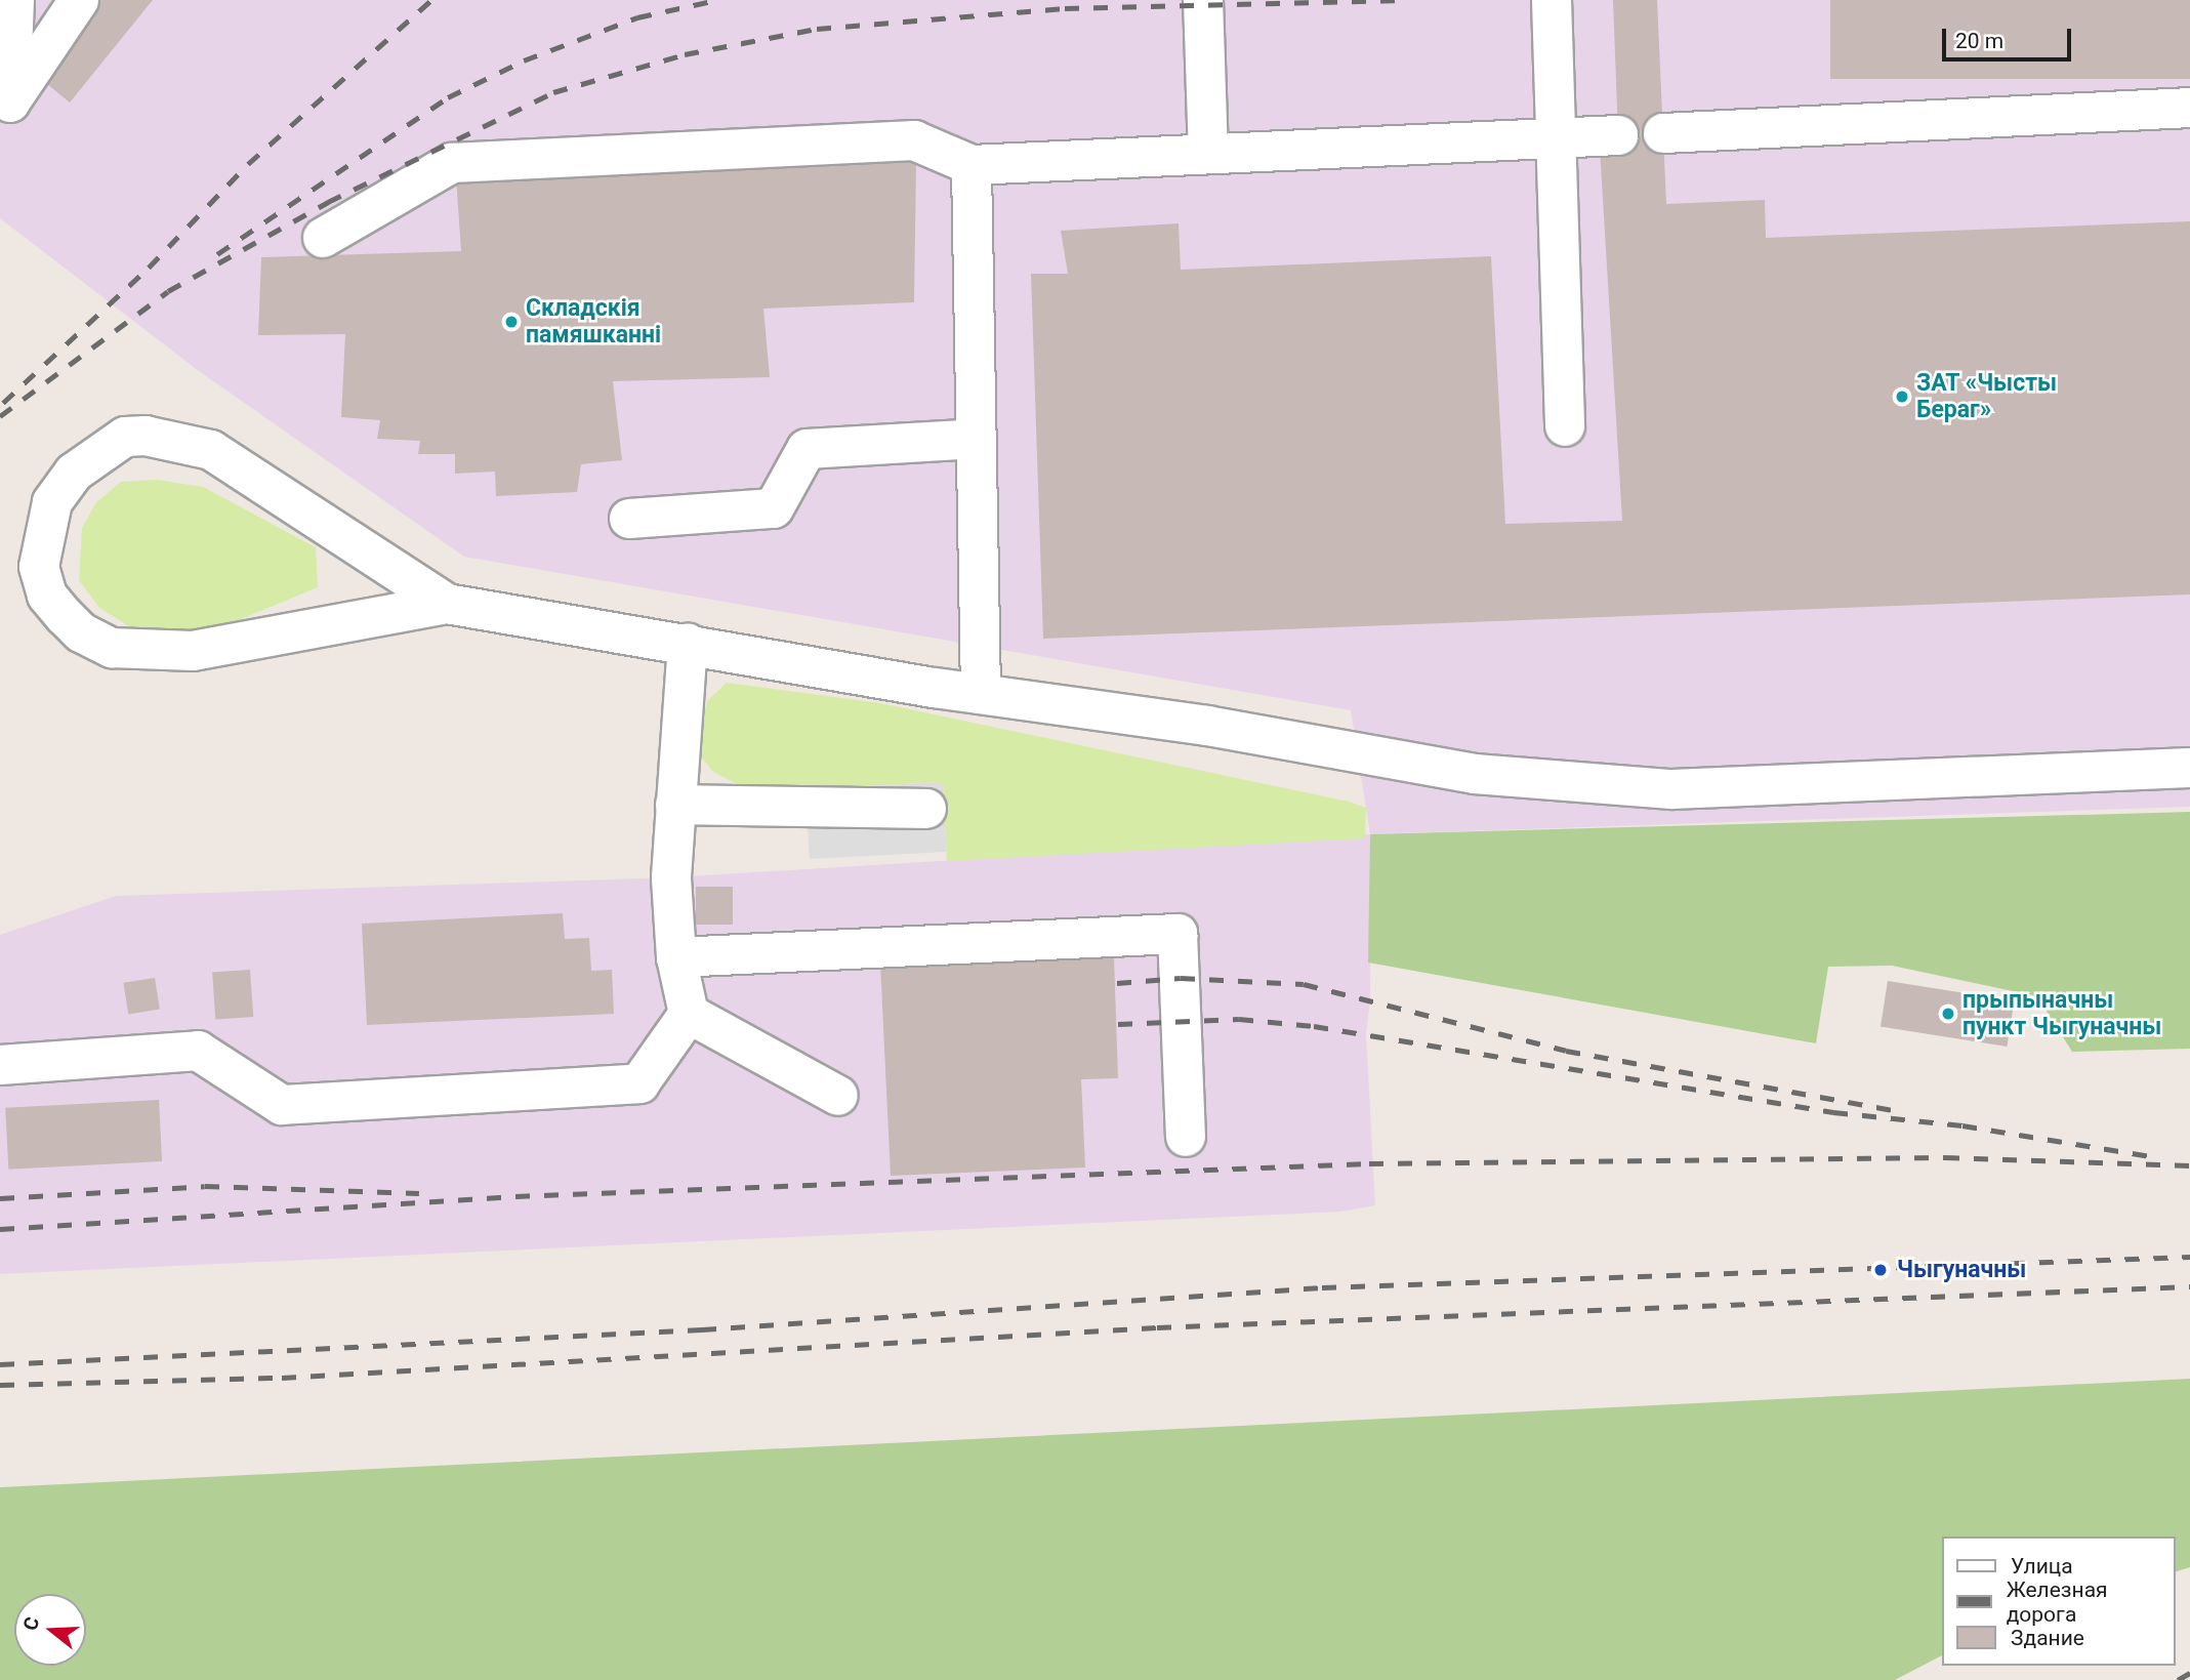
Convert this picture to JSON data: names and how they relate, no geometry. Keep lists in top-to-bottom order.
{
  "places": [
    "Складскія памяшканні",
    "ЗАТ «Чысты Бераг»",
    "прыпыначны пункт Чыгуначны",
    "Чыгуначны"
  ],
  "legend": ["Улица", "Железная дорога", "Здание"],
  "scale_bar": "20 m",
  "north": "left"
}
